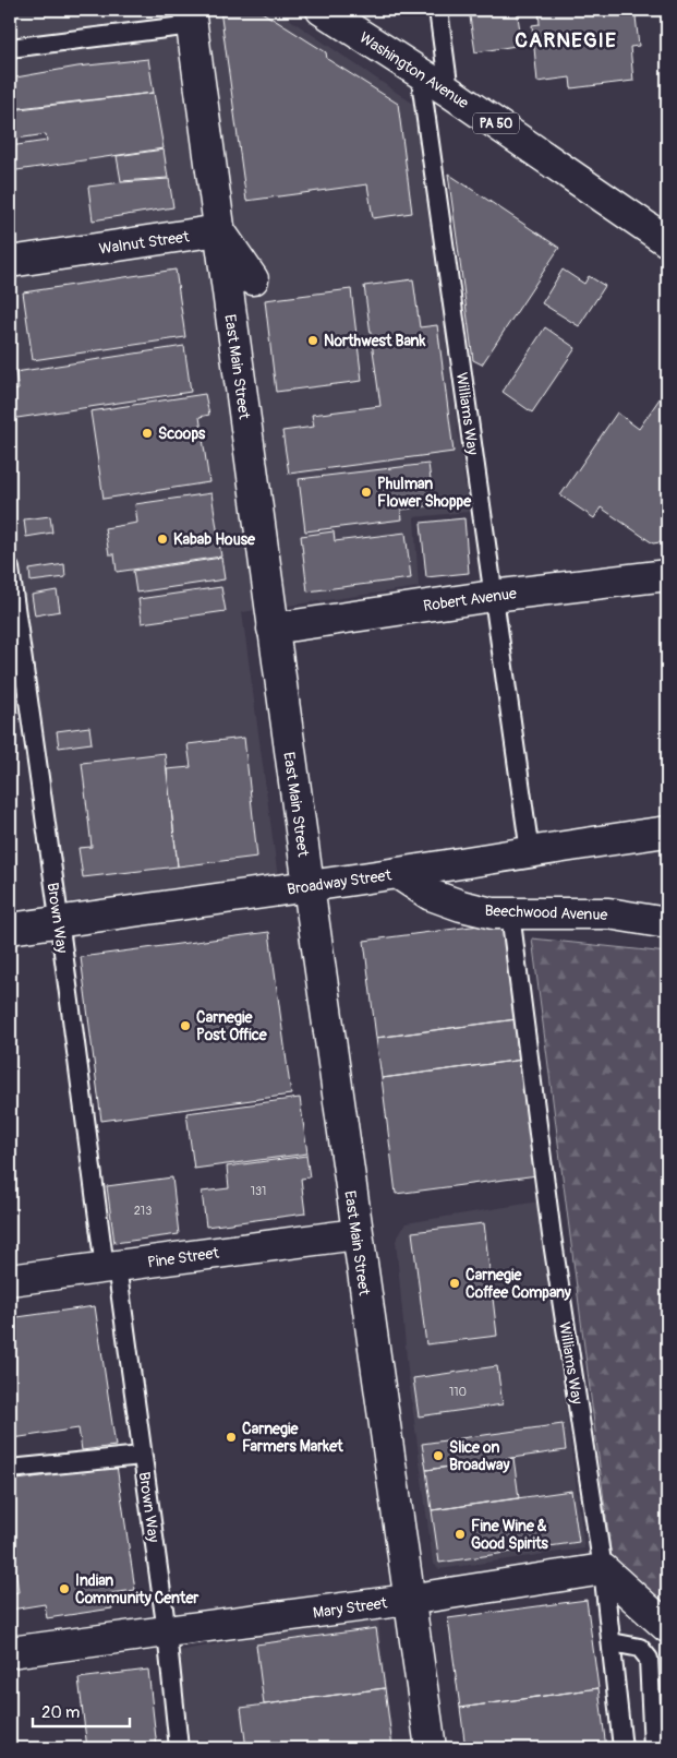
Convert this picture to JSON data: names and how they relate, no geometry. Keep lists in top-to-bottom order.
{
  "streets": {
    "street": [
      "Washington Avenue",
      "PA 50",
      "Walnut Street",
      "East Main Street",
      "Robert Avenue",
      "Broadway Street",
      "Beechwood Avenue",
      "Pine Street",
      "Mary Street"
    ],
    "lane": ["Williams Way", "Brown Way"]
  },
  "crossings": [
    ["Washington Avenue", "Williams Way"],
    ["Walnut Street", "East Main Street"],
    ["East Main Street", "Robert Avenue"],
    ["East Main Street", "Broadway Street"],
    ["East Main Street", "Pine Street"],
    ["East Main Street", "Mary Street"],
    ["Williams Way", "Robert Avenue"],
    ["Williams Way", "Broadway Street"],
    ["Williams Way", "Beechwood Avenue"],
    ["Williams Way", "Mary Street"],
    ["Broadway Street", "Beechwood Avenue"],
    ["Broadway Street", "Brown Way"],
    ["Brown Way", "Pine Street"],
    ["Brown Way", "Mary Street"]
  ],
  "districts": ["CARNEGIE"],
  "places": [
    "Northwest Bank",
    "Scoops",
    "Phulman Flower Shoppe",
    "Kabab House",
    "Carnegie Post Office",
    "Carnegie Coffee Company",
    "Carnegie Farmers Market",
    "Slice on Broadway",
    "Fine Wine & Good Spirits",
    "Indian Community Center"
  ],
  "house_numbers": ["131", "213", "110"],
  "scale_bar": "20 m"
}
